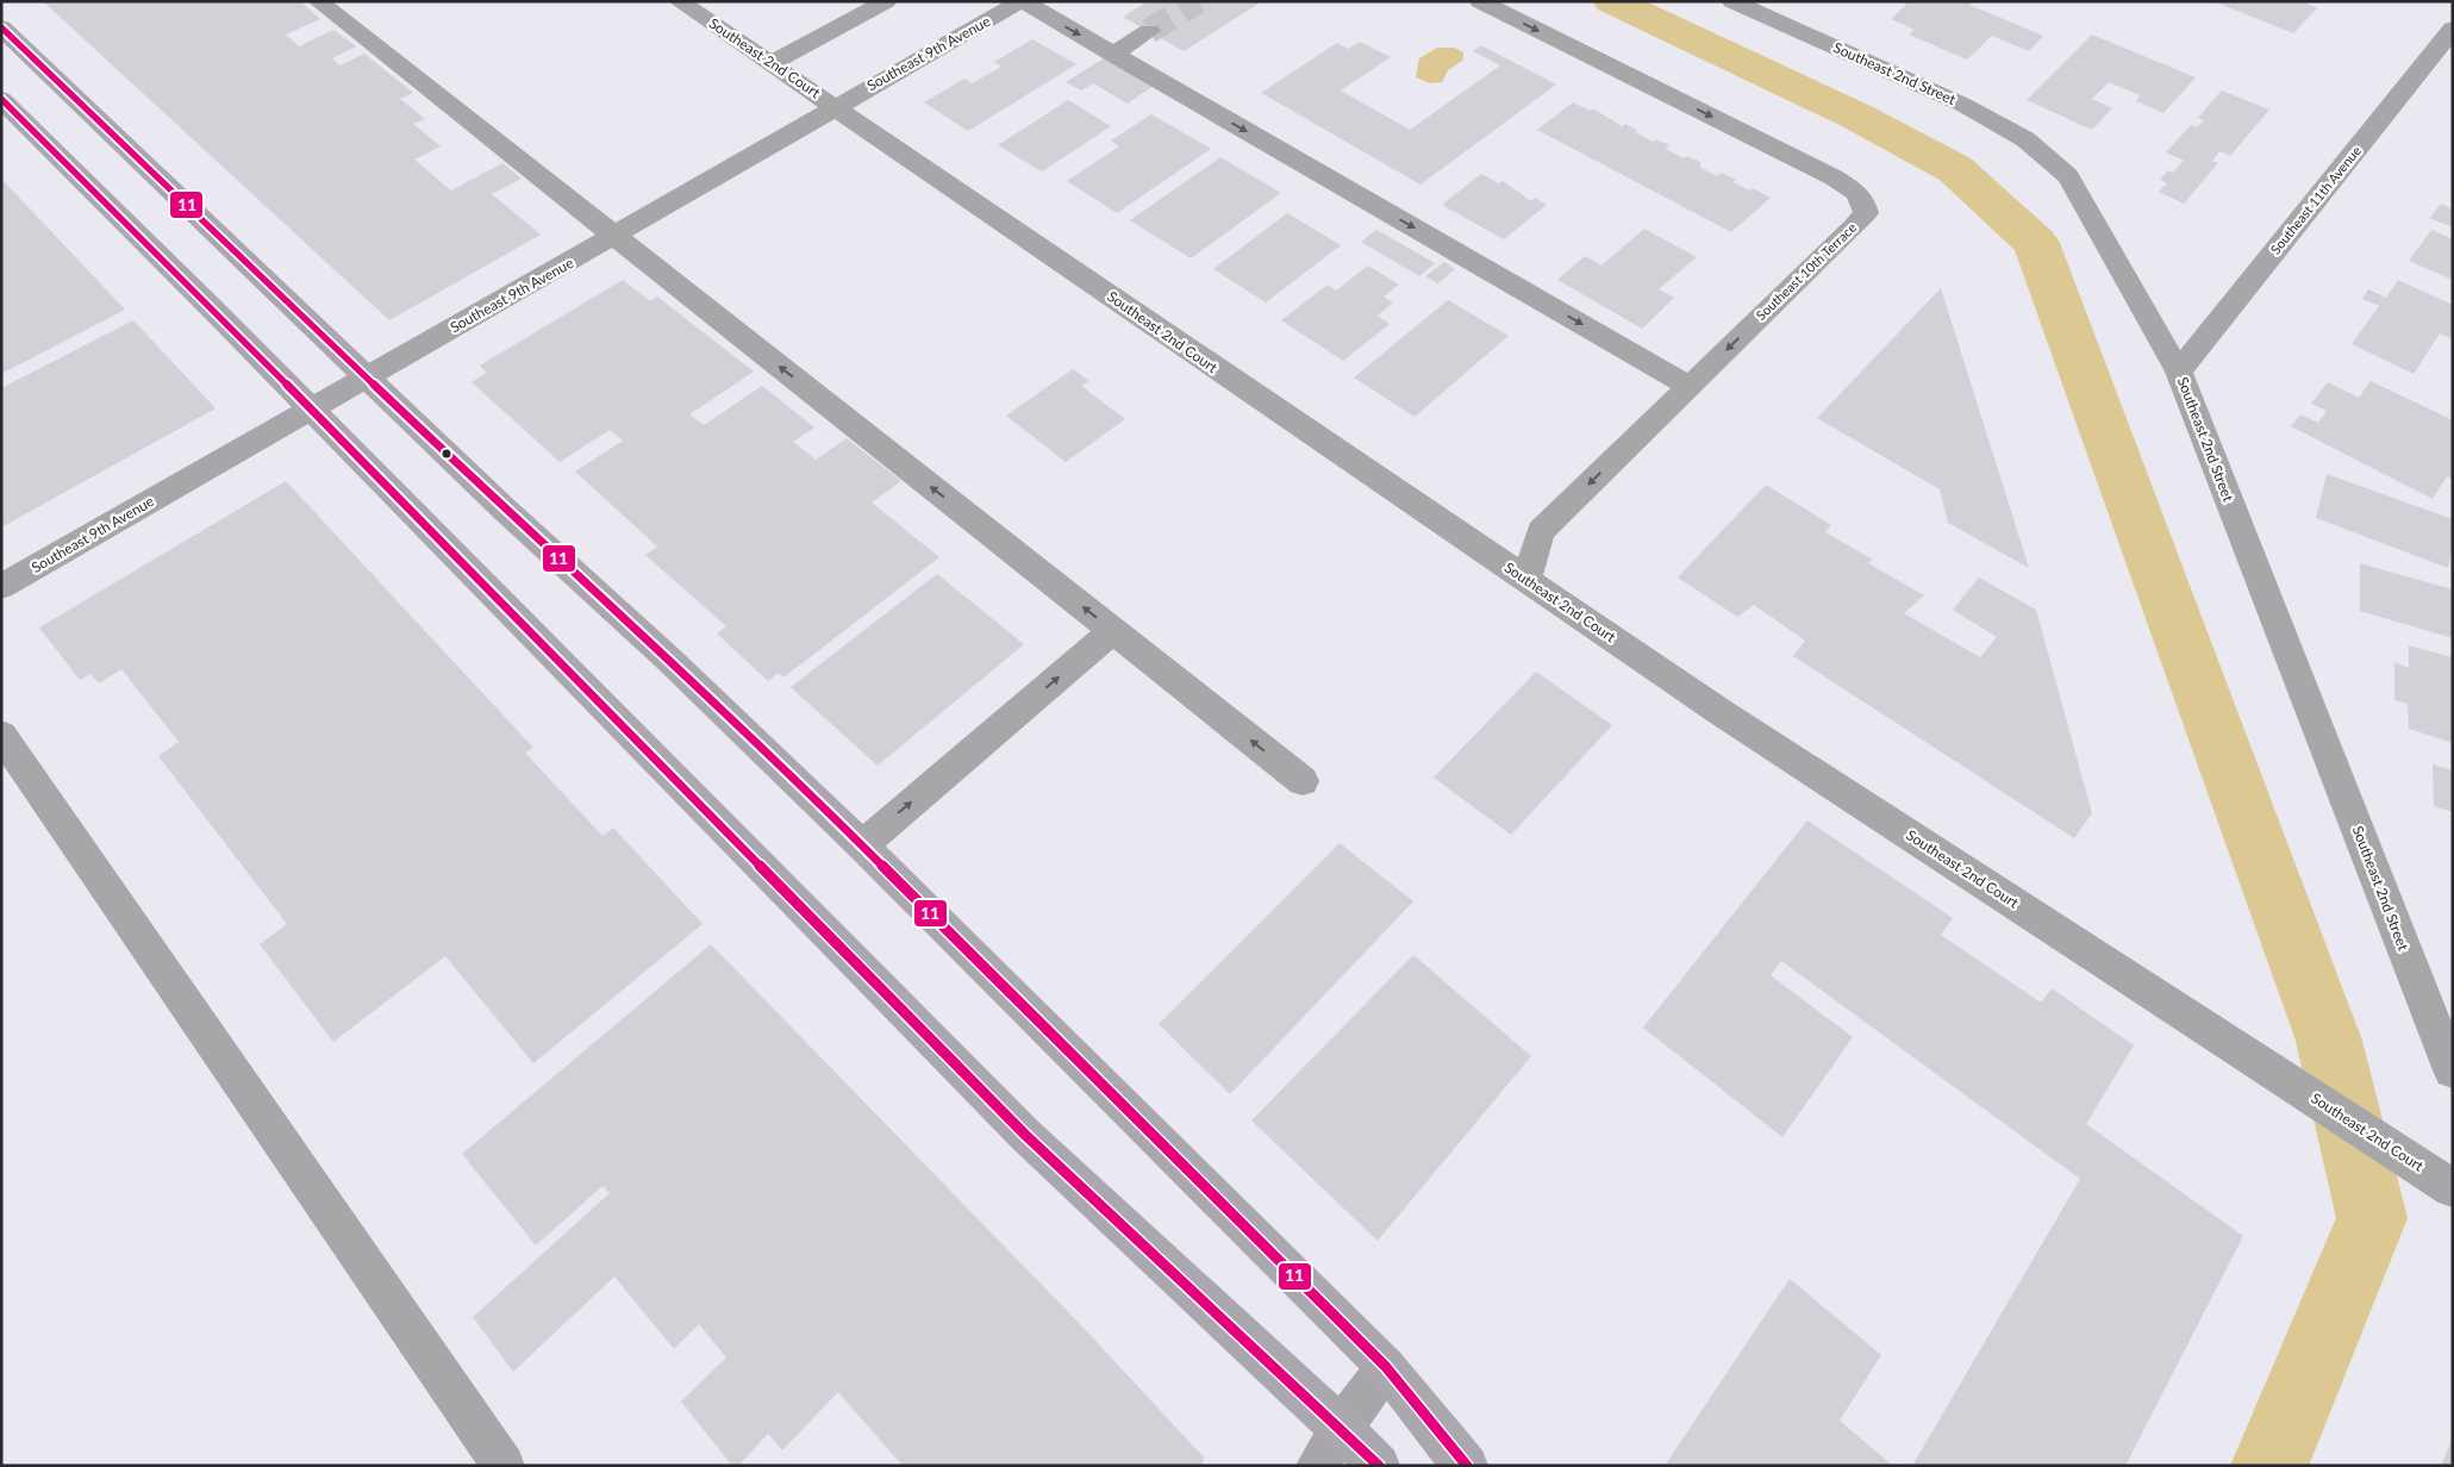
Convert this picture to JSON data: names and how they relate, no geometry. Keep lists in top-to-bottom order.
{
  "streets": {
    "street": [
      "Southeast 9th Avenue",
      "Southeast 2nd Court",
      "Southeast 2nd Street",
      "Southeast 11th Avenue",
      "Southeast 10th Terrace"
    ]
  },
  "crossings": [
    ["Southeast 9th Avenue", "Southeast 2nd Court"],
    ["Southeast 2nd Court", "Southeast 10th Terrace"],
    ["Southeast 2nd Street", "Southeast 11th Avenue"]
  ],
  "lines": ["transit line 11"]
}
